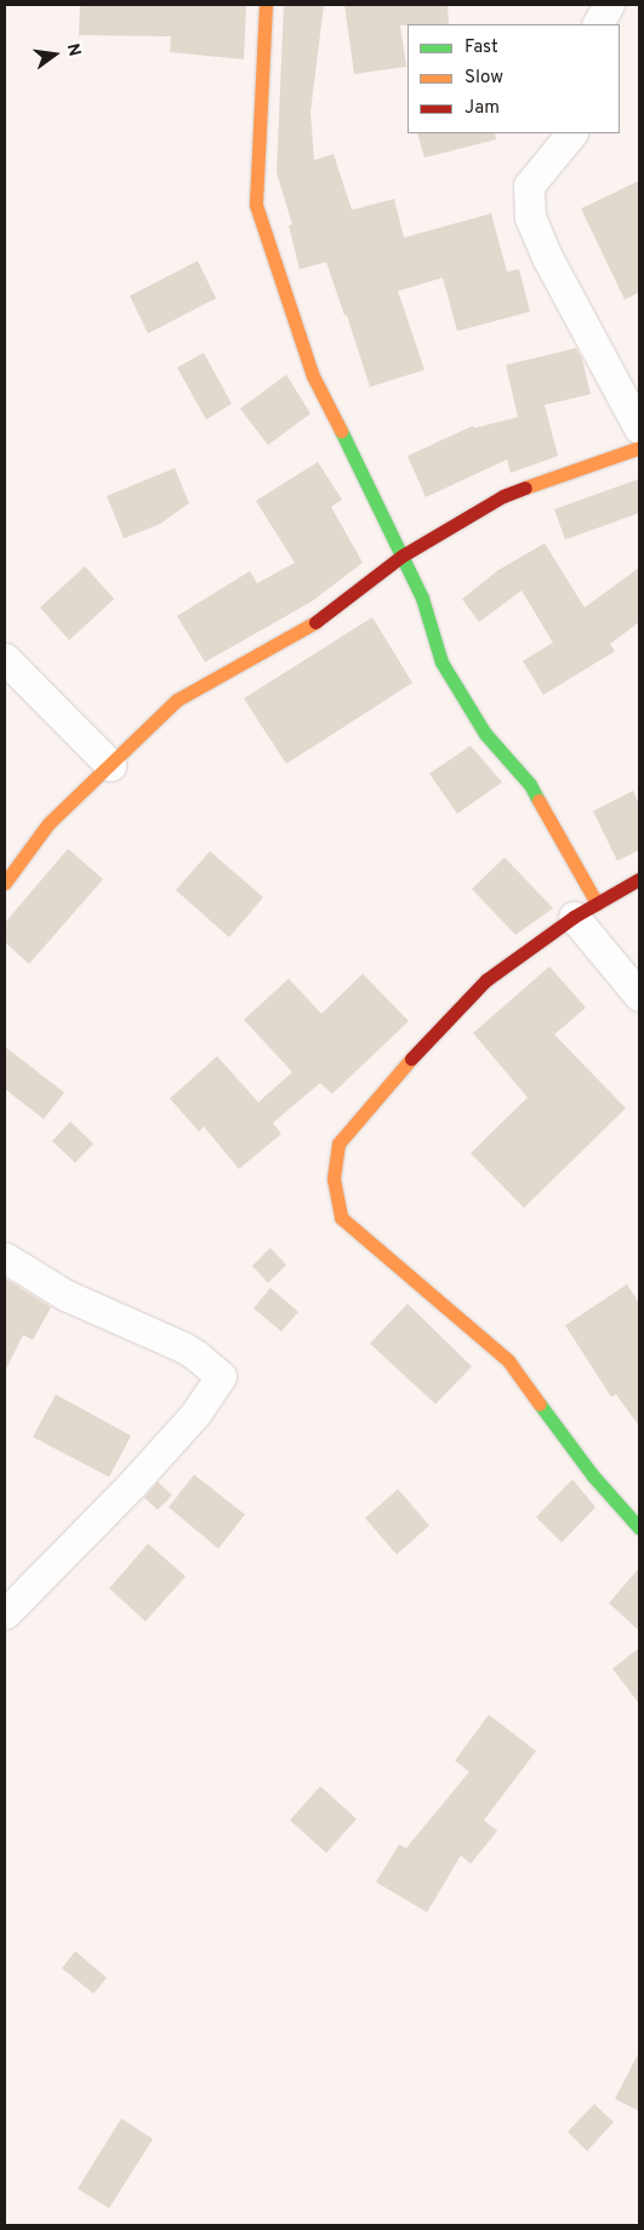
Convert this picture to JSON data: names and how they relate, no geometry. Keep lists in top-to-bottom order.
{
  "legend": ["Fast", "Slow", "Jam"],
  "north": "right"
}
